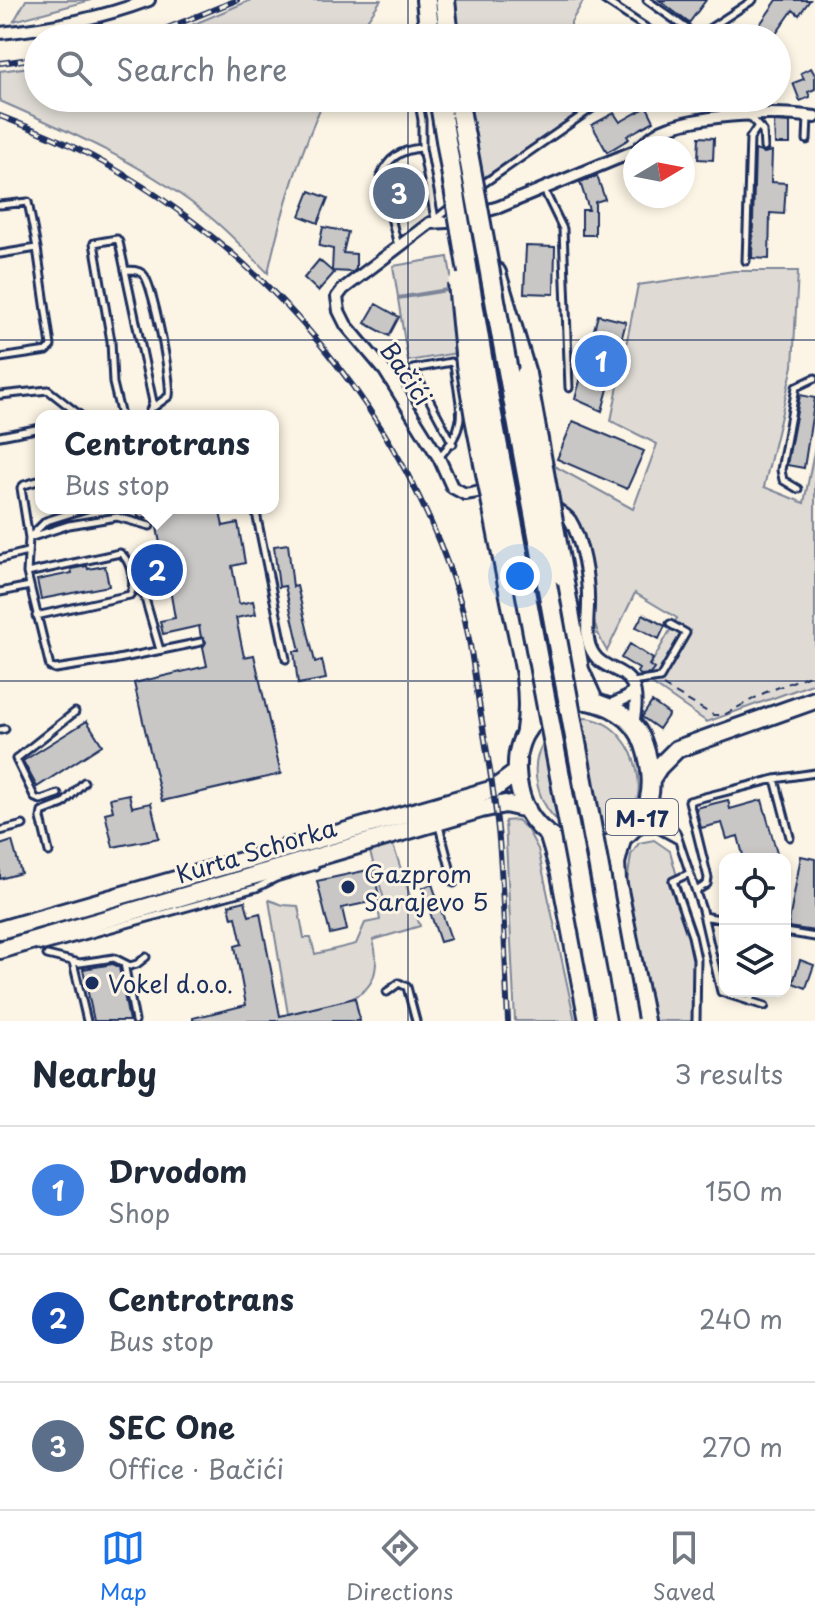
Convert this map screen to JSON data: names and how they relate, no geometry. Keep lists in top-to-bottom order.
{
  "streets": {
    "main road": ["M-17", "Kurta Schorka"],
    "street": ["Bačići"]
  },
  "crossings": [
    ["M-17", "Kurta Schorka"]
  ],
  "places": ["Gazprom Sarajevo 5", "Vokel d.o.o."],
  "north": "right",
  "page": {
    "search": "Search here",
    "pins": ["3", "1", "2"],
    "popup": ["Centrotrans", "Bus stop"],
    "heading": ["Nearby", "3 results"],
    "list": [
      {
        "mark": "1",
        "name": "Drvodom",
        "note": "Shop",
        "value": "150 m"
      },
      {
        "mark": "2",
        "name": "Centrotrans",
        "note": "Bus stop",
        "value": "240 m"
      },
      {
        "mark": "3",
        "name": "SEC One",
        "note": "Office · Bačići",
        "value": "270 m"
      }
    ],
    "nav": ["Map", "Directions", "Saved"]
  }
}
